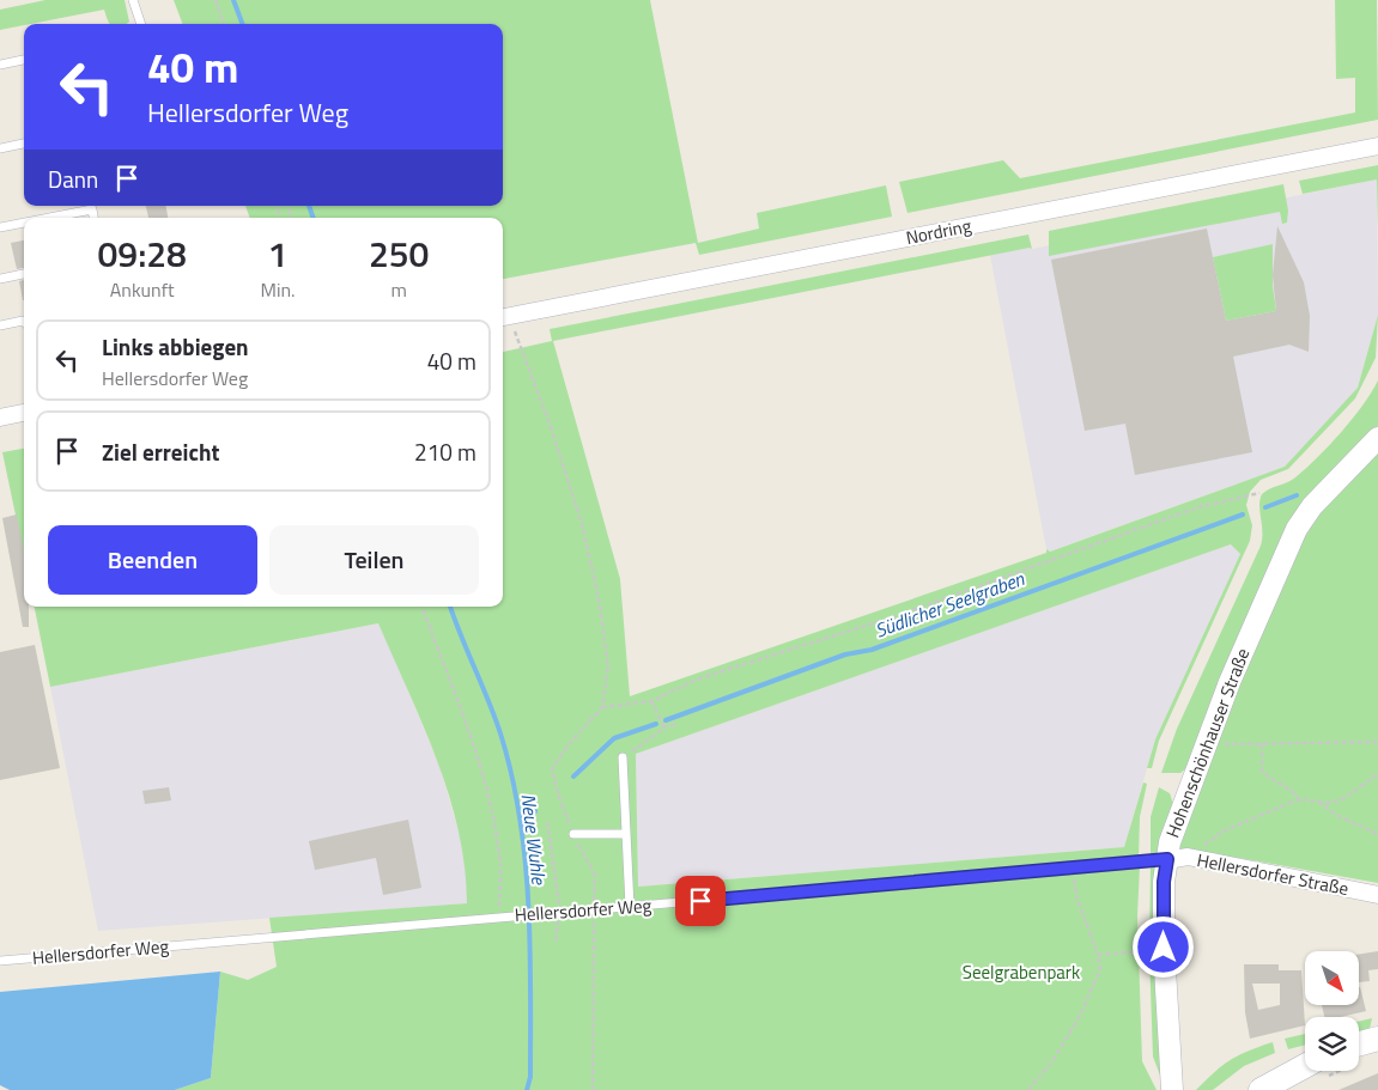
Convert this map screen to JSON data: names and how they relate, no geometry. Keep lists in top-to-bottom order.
{
  "streets": {
    "street": ["Nordring", "Hohenschönhauser Straße", "Hellersdorfer Straße"],
    "lane": ["Hellersdorfer Weg"]
  },
  "crossings": [
    ["Hohenschönhauser Straße", "Hellersdorfer Straße"],
    ["Hohenschönhauser Straße", "Hellersdorfer Weg"],
    ["Hellersdorfer Straße", "Hellersdorfer Weg"]
  ],
  "water": ["Südlicher Seelgraben", "Neue Wuhle"],
  "parks": ["Seelgrabenpark"],
  "north": "bottom right",
  "page": {
    "turn": ["40 m", "Hellersdorfer Weg"],
    "then": "Dann",
    "eta": [
      "09:28",
      "Ankunft",
      "1",
      "Min.",
      "250",
      "m"
    ],
    "list": [
      {
        "name": "Links abbiegen",
        "note": "Hellersdorfer Weg",
        "value": "40 m"
      },
      {
        "name": "Ziel erreicht",
        "value": "210 m"
      }
    ],
    "buttons": ["Beenden", "Teilen"]
  }
}
